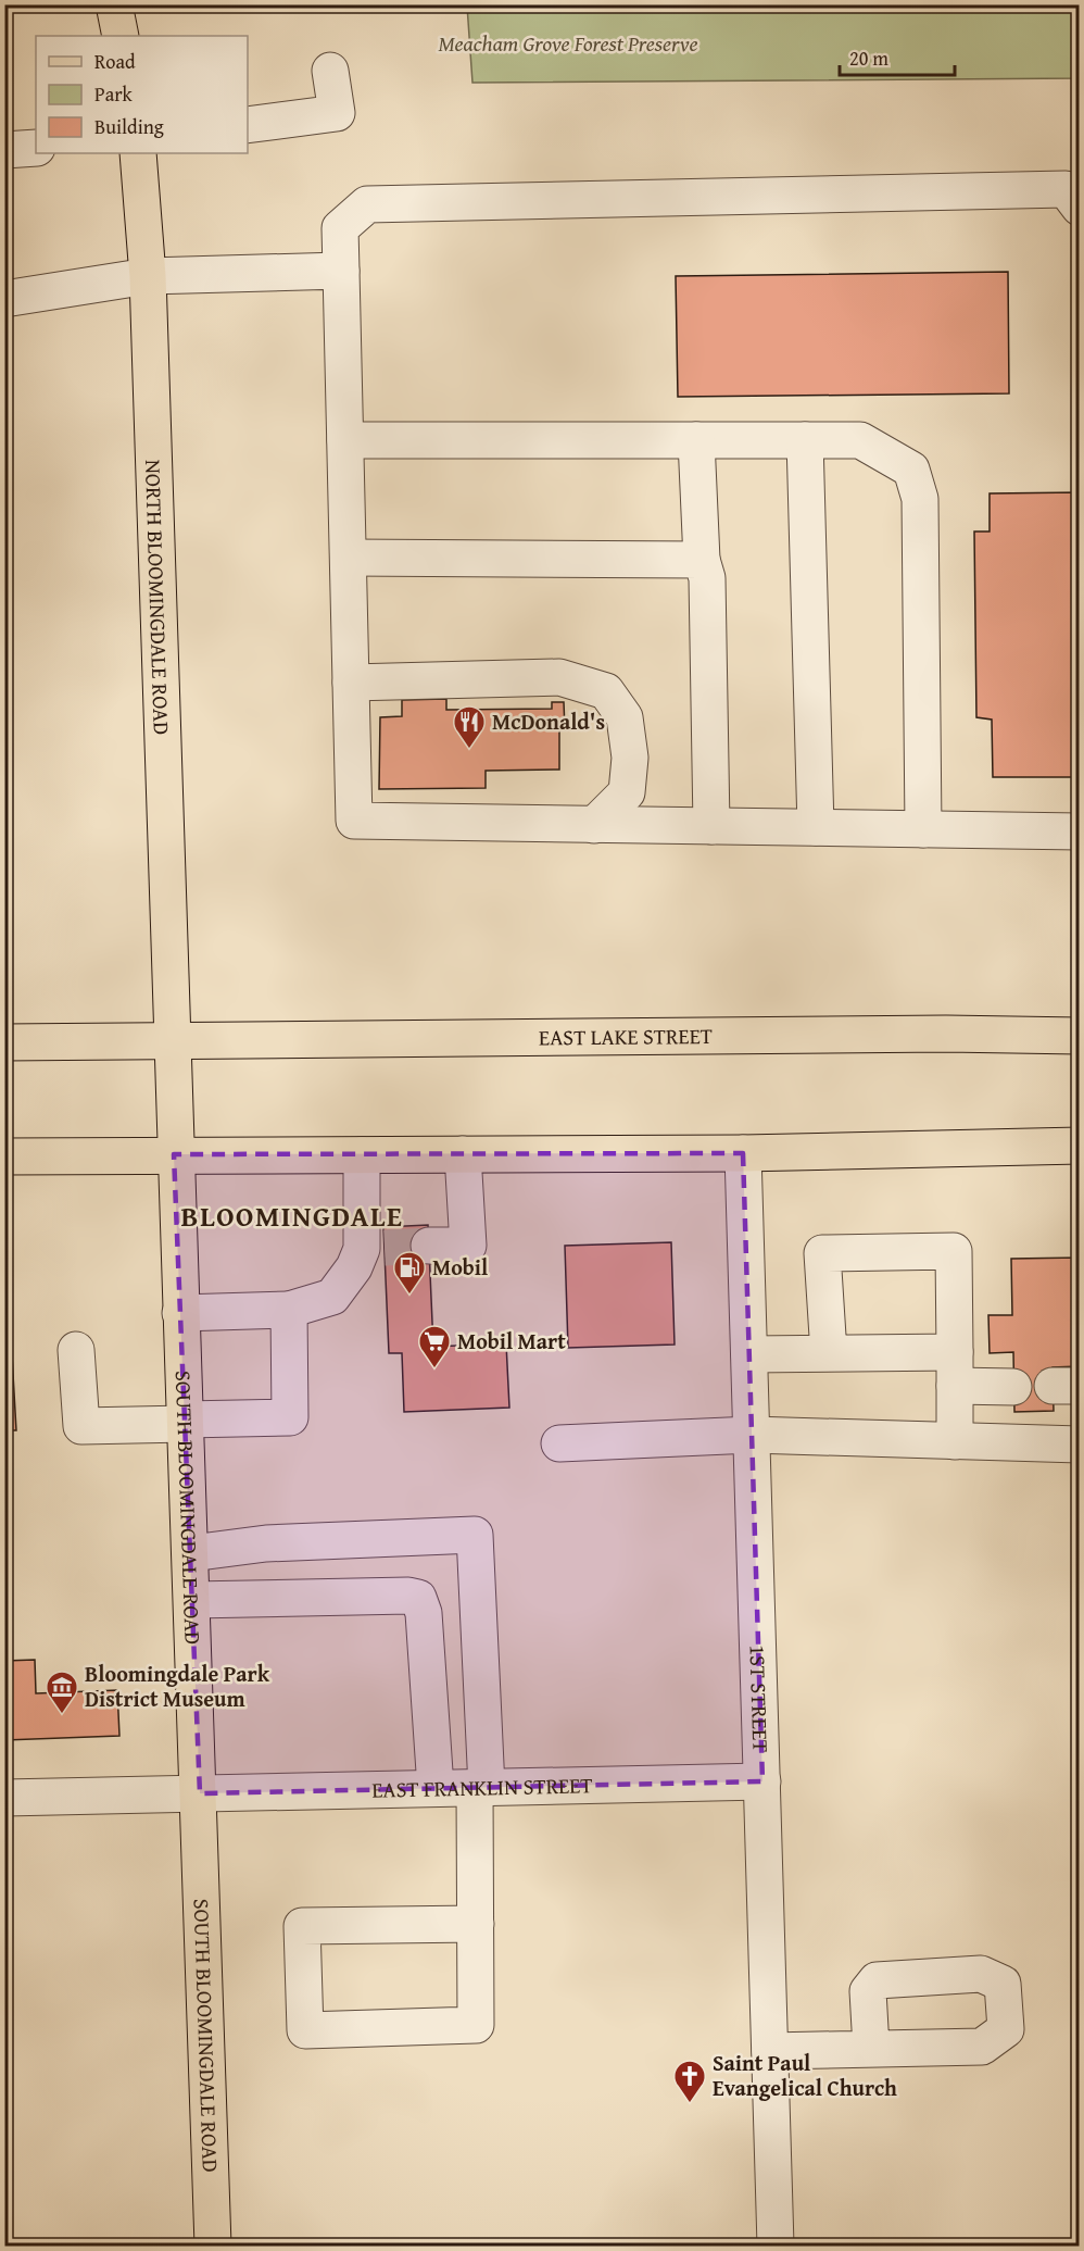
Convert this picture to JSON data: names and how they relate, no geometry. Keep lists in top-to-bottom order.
{
  "streets": {
    "main road": ["NORTH BLOOMINGDALE ROAD", "EAST LAKE STREET", "SOUTH BLOOMINGDALE ROAD"],
    "street": ["1ST STREET", "EAST FRANKLIN STREET"]
  },
  "crossings": [
    ["NORTH BLOOMINGDALE ROAD", "EAST LAKE STREET"],
    ["NORTH BLOOMINGDALE ROAD", "SOUTH BLOOMINGDALE ROAD"],
    ["EAST LAKE STREET", "SOUTH BLOOMINGDALE ROAD"],
    ["SOUTH BLOOMINGDALE ROAD", "EAST FRANKLIN STREET"],
    ["1ST STREET", "EAST FRANKLIN STREET"]
  ],
  "districts": ["BLOOMINGDALE"],
  "parks": ["Meacham Grove Forest Preserve"],
  "places": {
    "restaurant": ["McDonald's"],
    "fuel station": ["Mobil"],
    "supermarket": ["Mobil Mart"],
    "museum": ["Bloomingdale Park District Museum"],
    "church": ["Saint Paul Evangelical Church"]
  },
  "legend": ["Road", "Park", "Building"],
  "scale_bar": "20 m"
}
